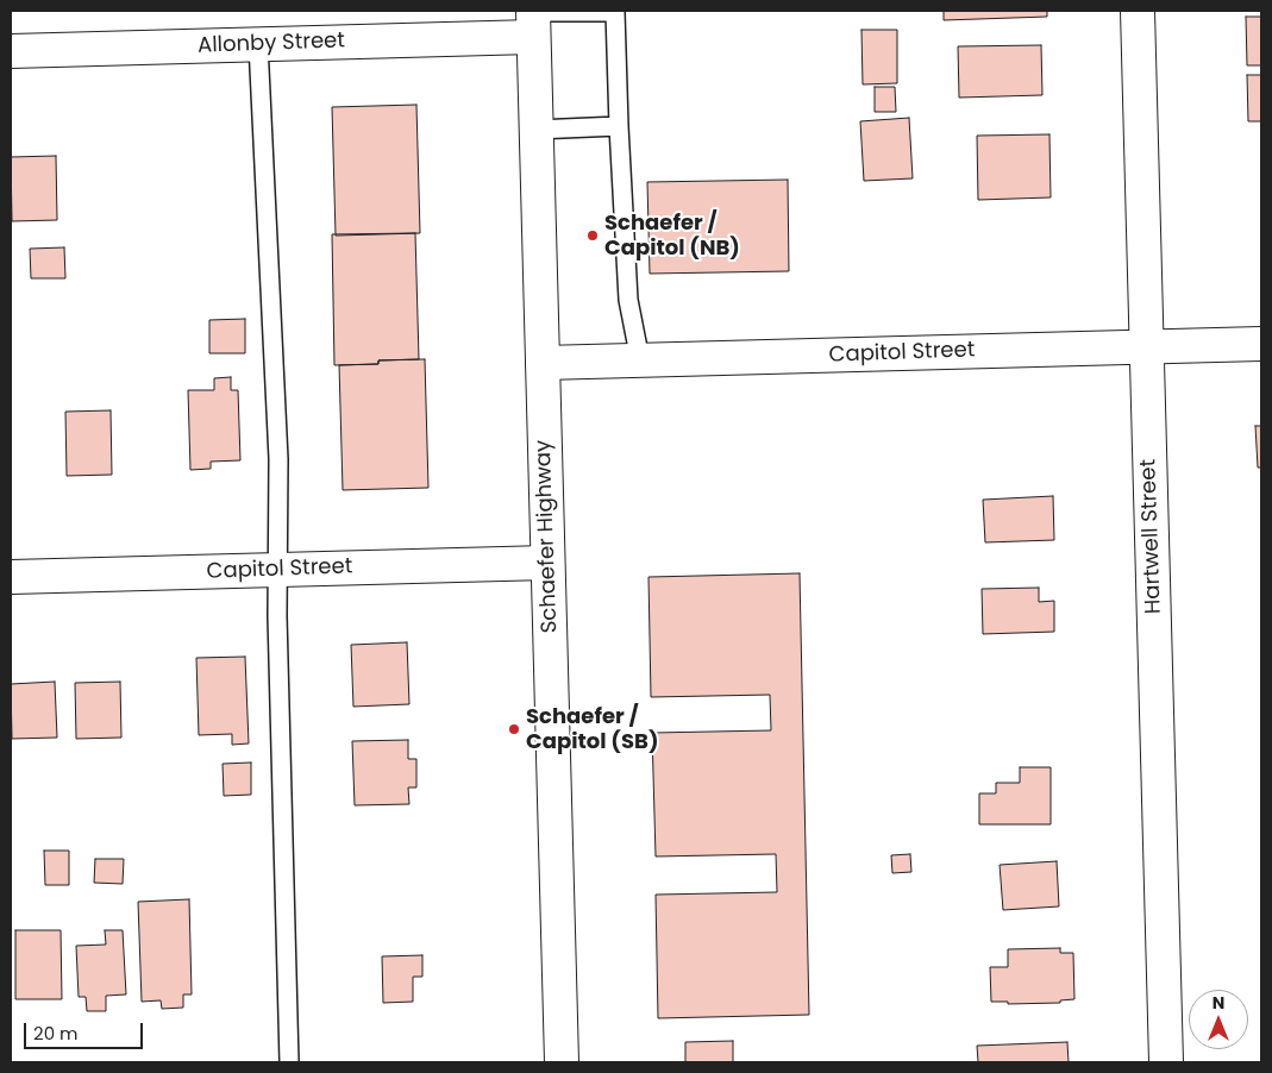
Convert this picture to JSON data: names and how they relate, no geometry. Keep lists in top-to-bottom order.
{
  "streets": {
    "street": [
      "Allonby Street",
      "Capitol Street",
      "Schaefer Highway",
      "Hartwell Street"
    ]
  },
  "crossings": [
    ["Allonby Street", "Schaefer Highway"],
    ["Capitol Street", "Schaefer Highway"],
    ["Capitol Street", "Hartwell Street"]
  ],
  "places": ["Schaefer / Capitol (NB)", "Schaefer / Capitol (SB)"],
  "scale_bar": "20 m",
  "north": "top"
}
